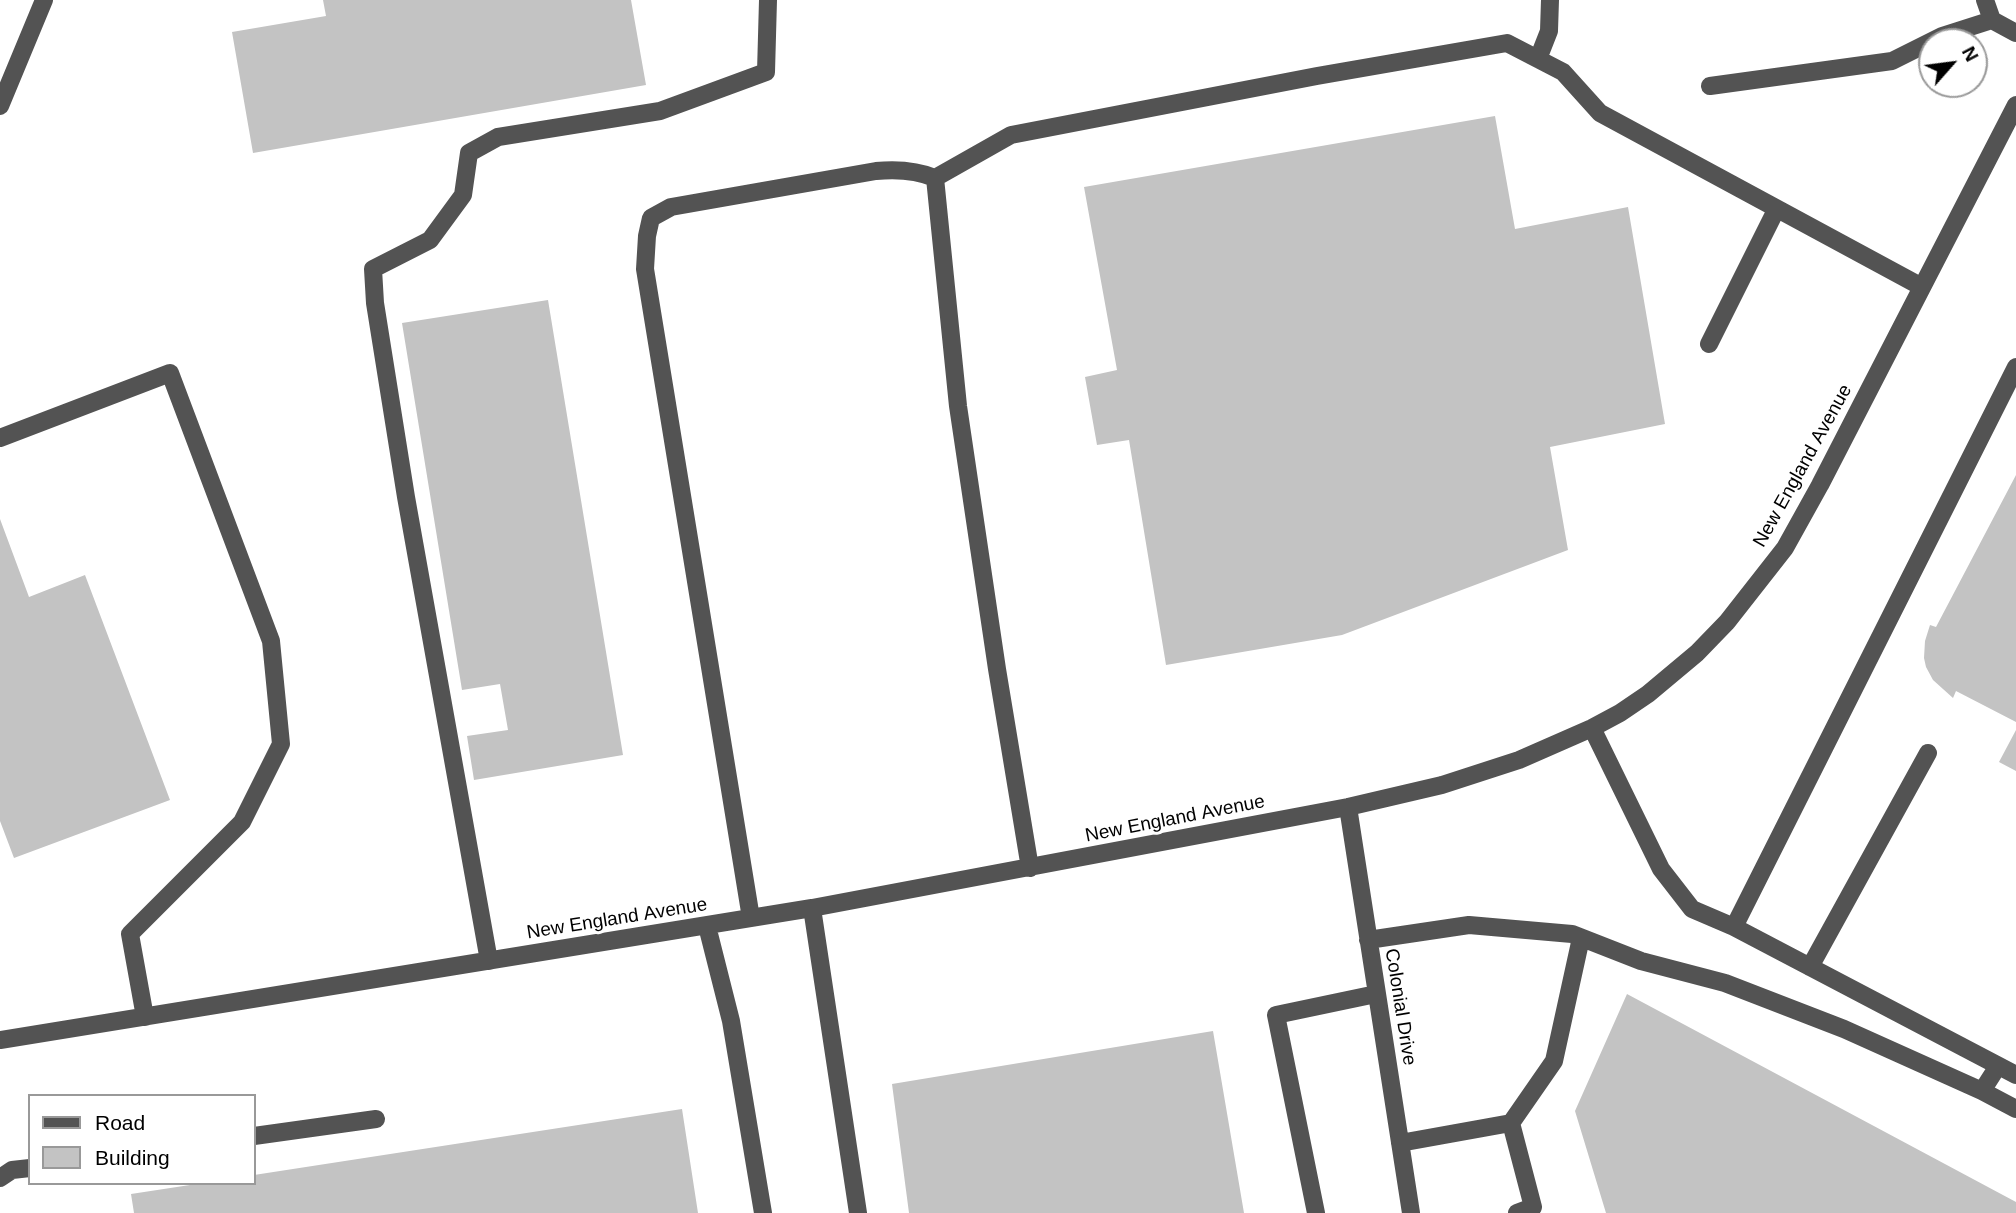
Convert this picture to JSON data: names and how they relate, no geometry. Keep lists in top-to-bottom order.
{
  "streets": {
    "street": ["New England Avenue", "Colonial Drive"]
  },
  "crossings": [
    ["New England Avenue", "Colonial Drive"]
  ],
  "legend": ["Road", "Building"],
  "north": "top right"
}
